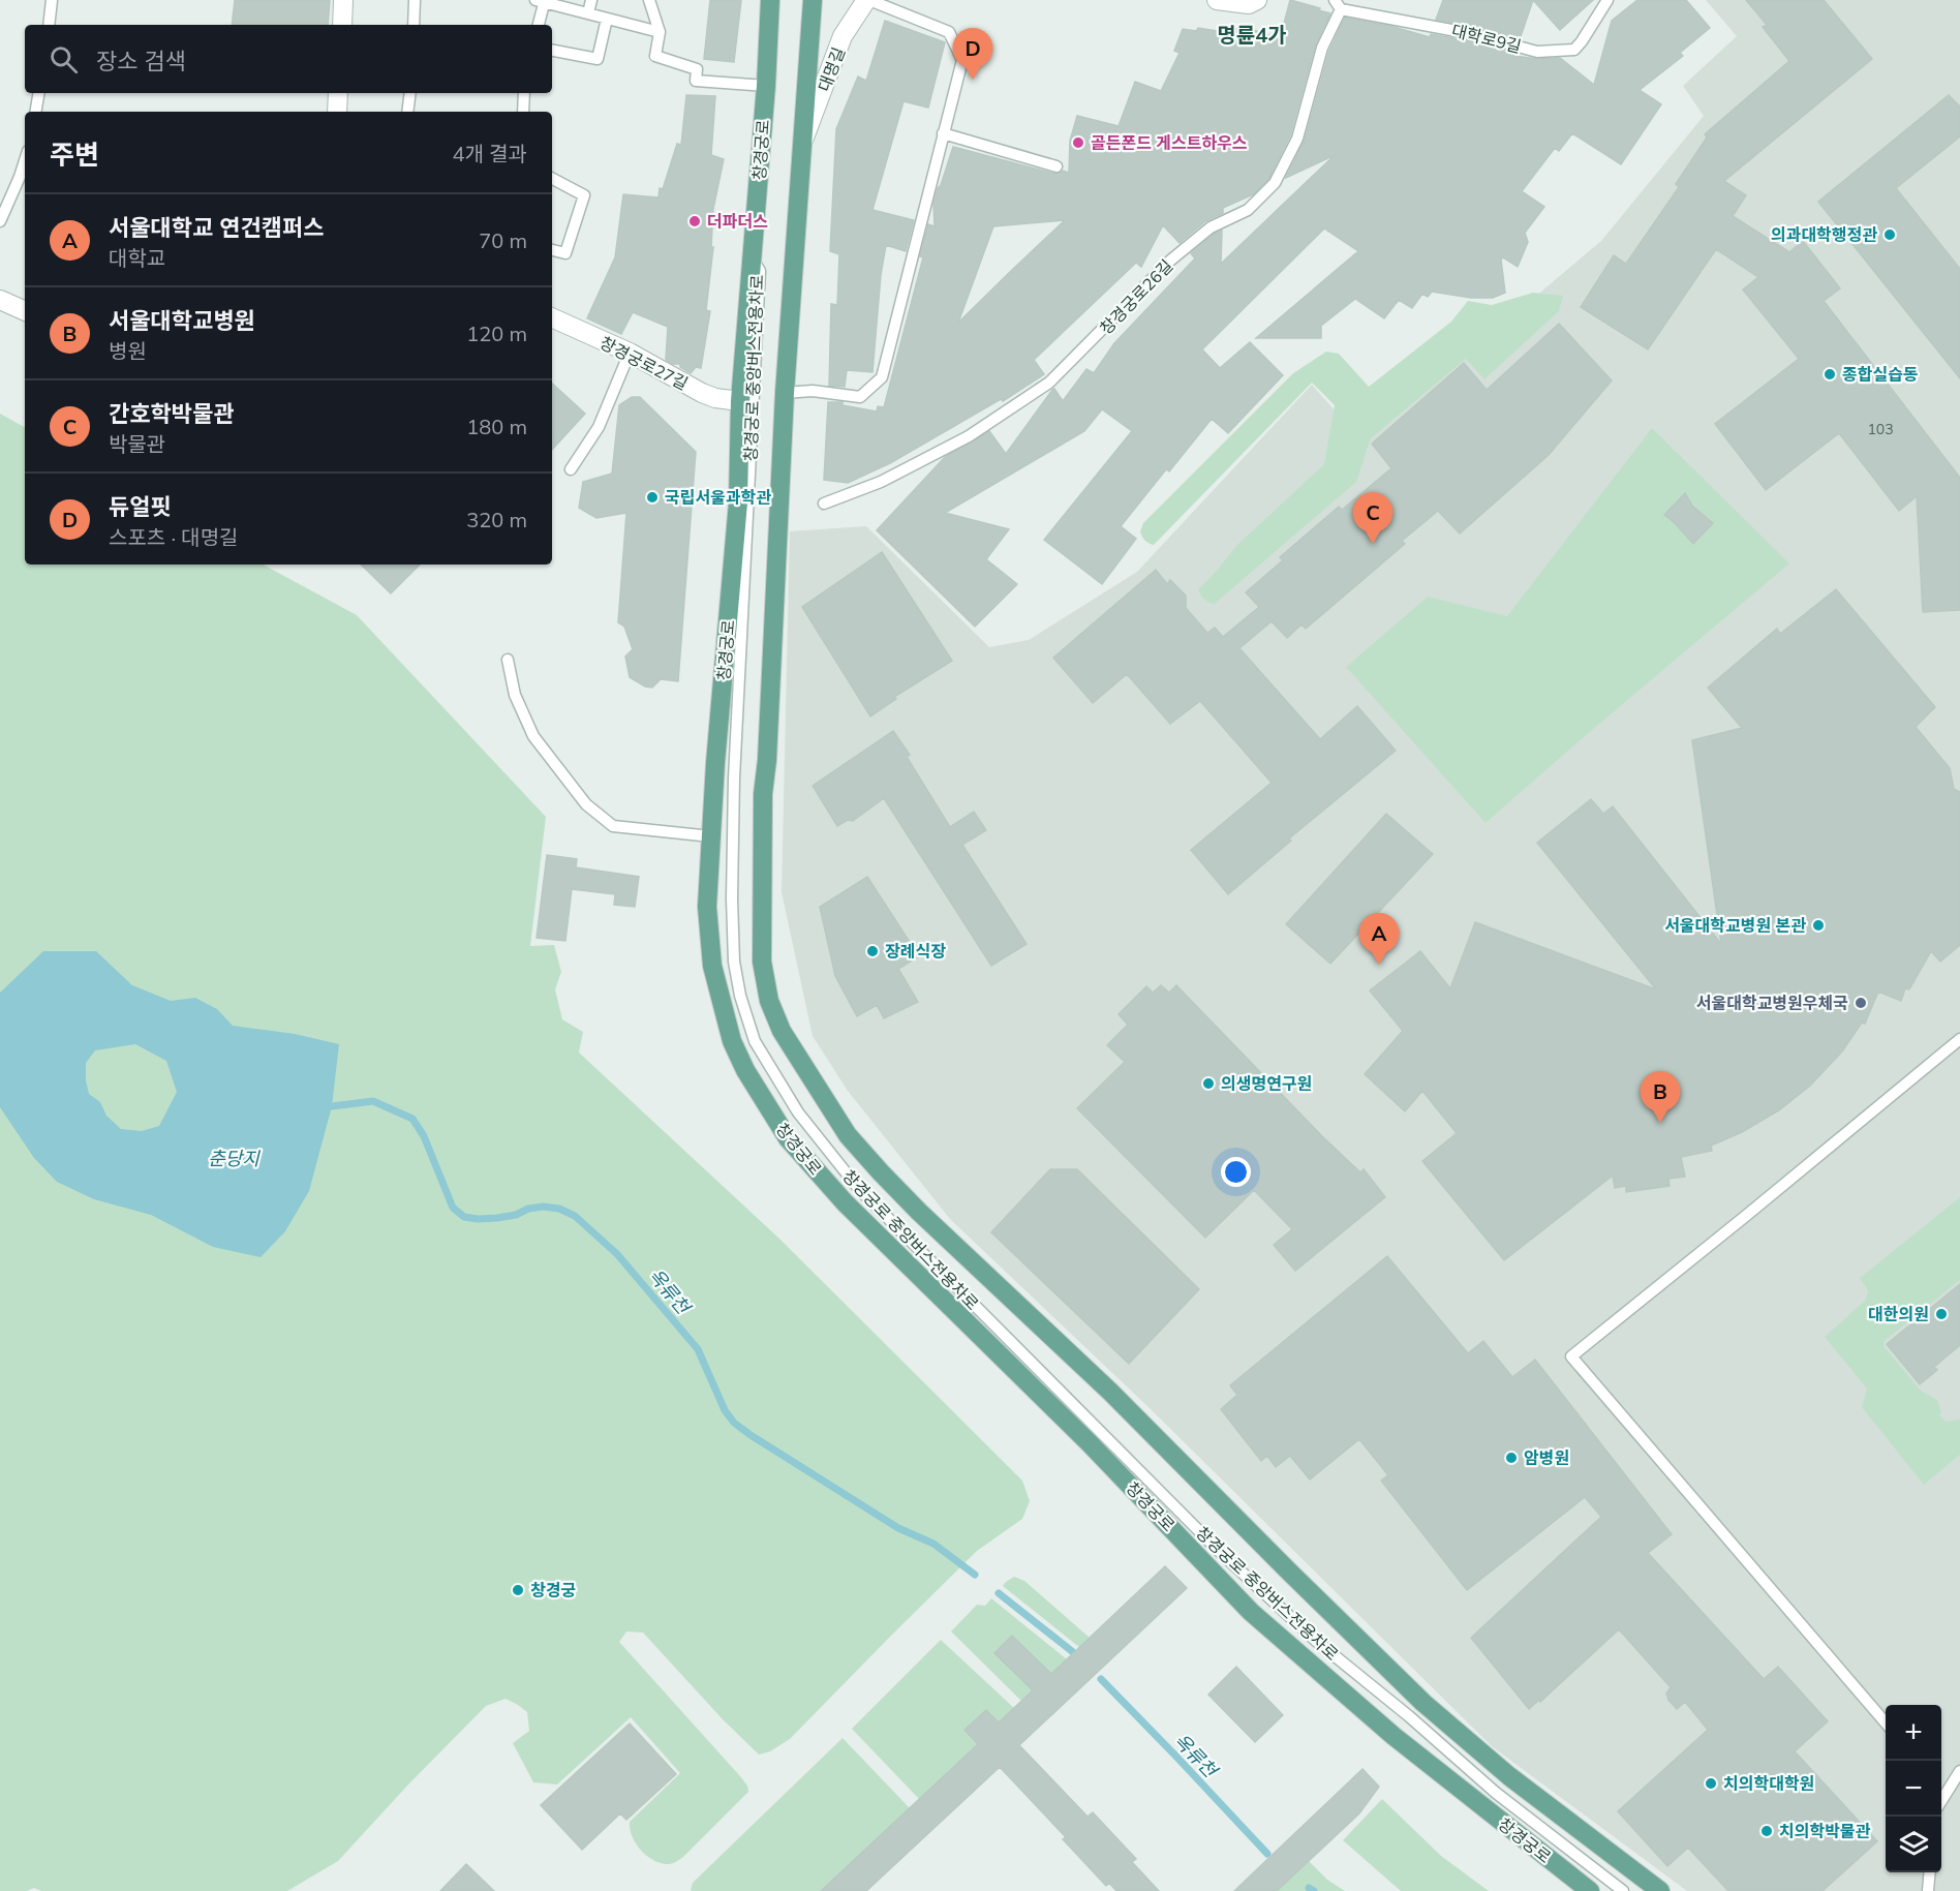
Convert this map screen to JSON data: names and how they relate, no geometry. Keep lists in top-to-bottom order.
{
  "streets": {
    "main road": ["창경궁로"],
    "street": ["대명길", "창경궁로27길"],
    "lane": ["대학로9길", "창경궁로26길", "창경궁로 중앙버스전용차로"]
  },
  "crossings": [
    ["대학로9길", "창경궁로26길"],
    ["창경궁로", "창경궁로27길"],
    ["창경궁로", "창경궁로 중앙버스전용차로"]
  ],
  "districts": ["명륜4가"],
  "water": ["춘당지", "옥류천"],
  "places": [
    "골든폰드 게스트하우스",
    "더파더스",
    "의과대학행정관",
    "종합실습동",
    "국립서울과학관",
    "서울대학교병원 본관",
    "장례식장",
    "서울대학교병원우체국",
    "의생명연구원",
    "대한의원",
    "암병원",
    "창경궁",
    "치의학대학원",
    "치의학박물관"
  ],
  "house_numbers": ["103"],
  "page": {
    "search": "장소 검색",
    "pins": [
      "D",
      "C",
      "A",
      "B"
    ],
    "heading": ["주변", "4개 결과"],
    "list": [
      {
        "mark": "A",
        "name": "서울대학교 연건캠퍼스",
        "note": "대학교",
        "value": "70 m"
      },
      {
        "mark": "B",
        "name": "서울대학교병원",
        "note": "병원",
        "value": "120 m"
      },
      {
        "mark": "C",
        "name": "간호학박물관",
        "note": "박물관",
        "value": "180 m"
      },
      {
        "mark": "D",
        "name": "듀얼핏",
        "note": "스포츠 · 대명길",
        "value": "320 m"
      }
    ],
    "map_buttons": ["+", "−"]
  }
}
